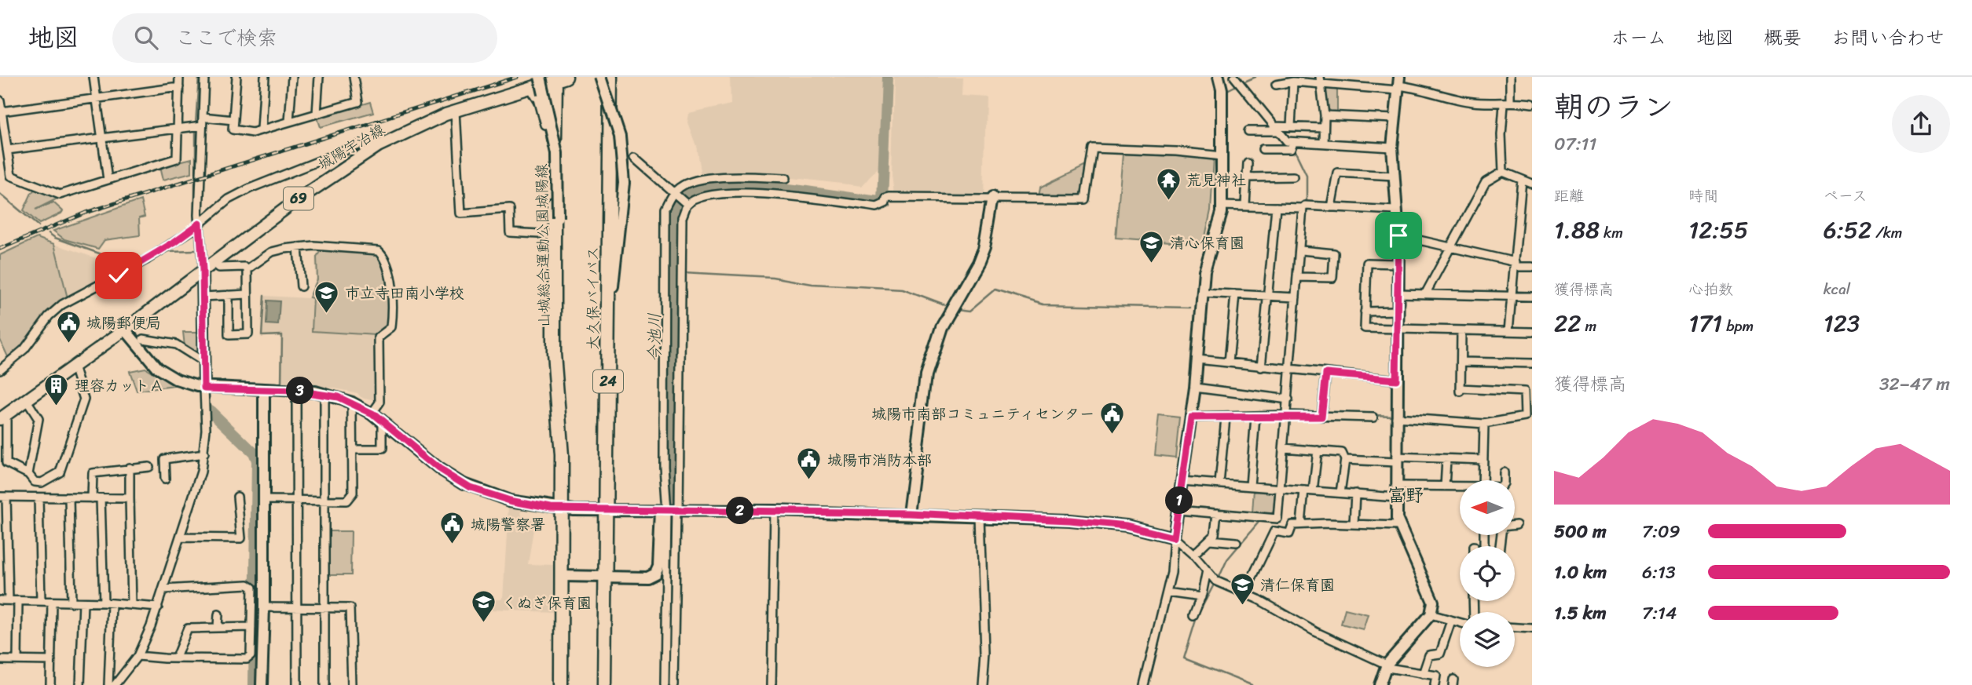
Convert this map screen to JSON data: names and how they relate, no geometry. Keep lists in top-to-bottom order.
{
  "streets": {
    "highway": ["大久保バイパス", "24"],
    "main road": ["城陽宇治線", "69"],
    "street": ["山城総合運動公園城陽線"]
  },
  "crossings": [
    ["城陽宇治線", "山城総合運動公園城陽線"]
  ],
  "districts": ["富野"],
  "water": ["今池川"],
  "places": {
    "temple": ["荒見神社"],
    "school or university": [
      "清心保育園",
      "市立寺田南小学校",
      "清仁保育園",
      "くぬぎ保育園"
    ],
    "public building": [
      "城陽郵便局",
      "城陽市南部コミュニティセンター",
      "城陽市消防本部",
      "城陽警察署"
    ],
    "building": ["理容カットＡ"]
  },
  "north": "left",
  "page": {
    "header": "地図",
    "search": "ここで検索",
    "nav": [
      "ホーム",
      "地図",
      "概要",
      "お問い合わせ"
    ],
    "heading": ["朝のラン", "07:11"],
    "stats": [
      ["距離", "1.88 km"],
      ["時間", "12:55"],
      ["ペース", "6:52 /km"],
      ["獲得標高", "22 m"],
      ["心拍数", "171 bpm"],
      ["kcal", "123"]
    ],
    "chart": ["獲得標高", "32–47 m"],
    "pins": ["3", "1", "2"],
    "list": [
      {
        "name": "500 m",
        "note": "7:09"
      },
      {
        "name": "1.0 km",
        "note": "6:13"
      },
      {
        "name": "1.5 km",
        "note": "7:14"
      }
    ]
  }
}
